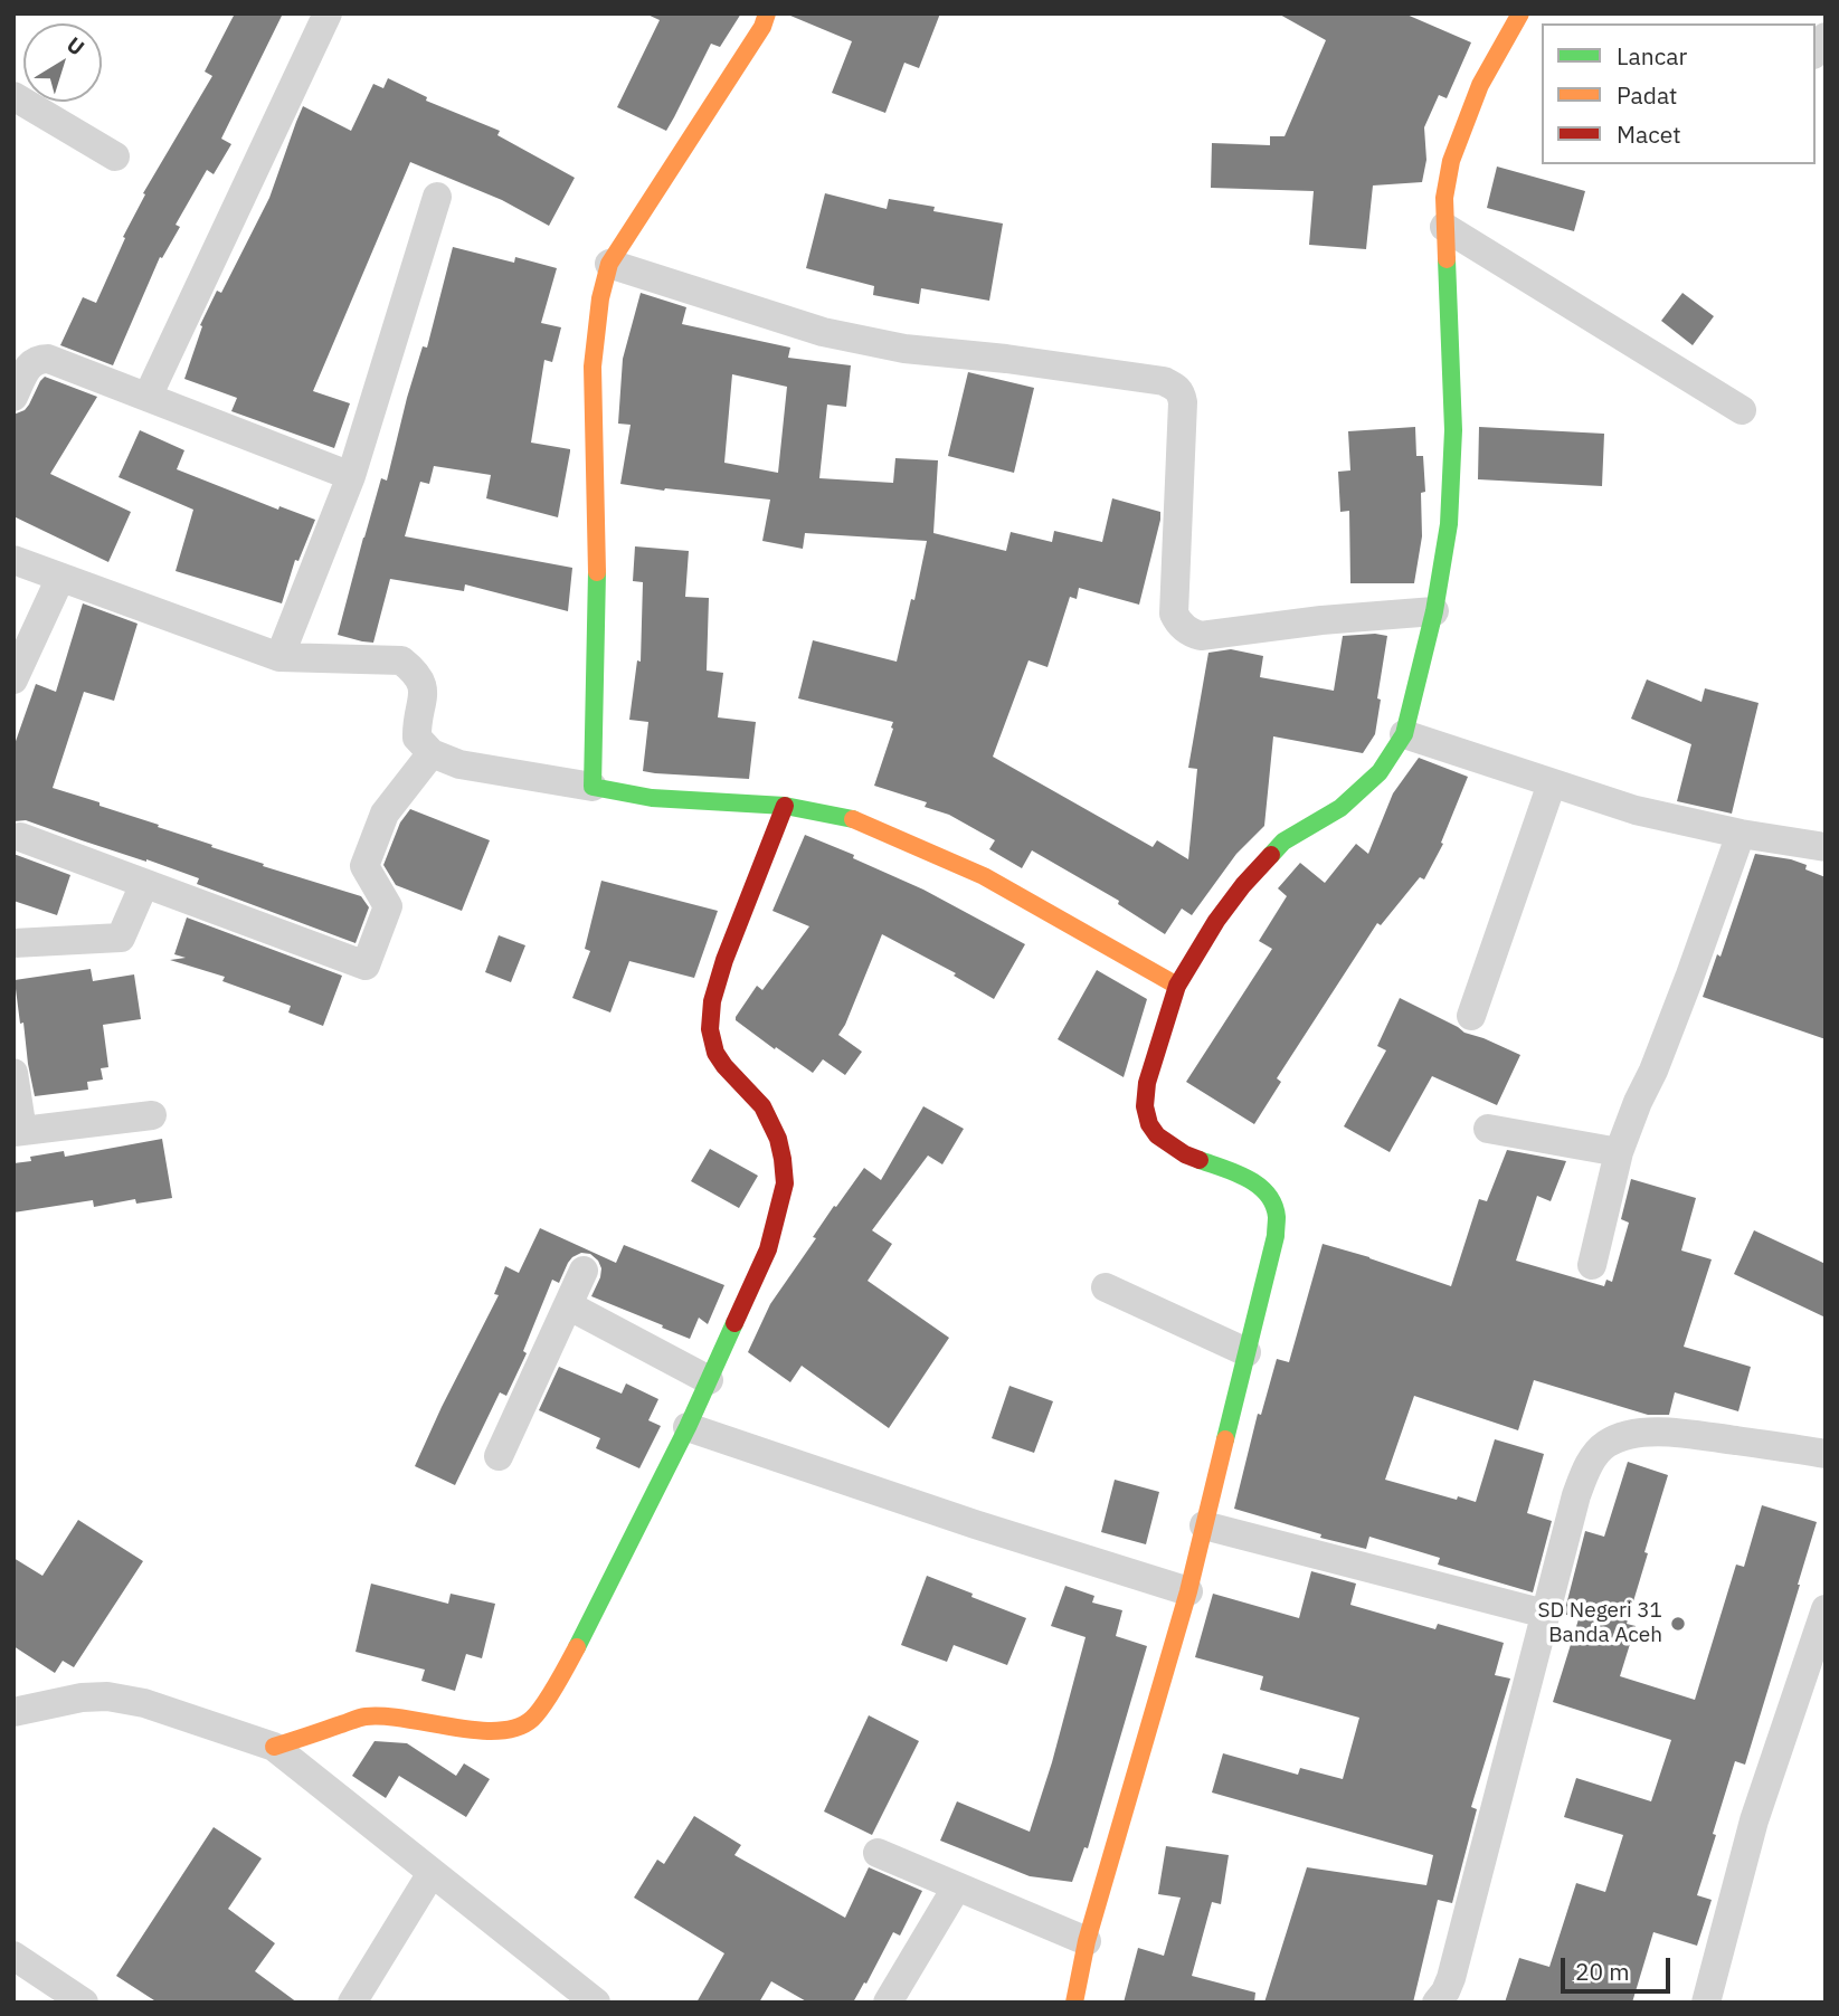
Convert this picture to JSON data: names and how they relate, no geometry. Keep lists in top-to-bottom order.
{
  "places": ["SD Negeri 31 Banda Aceh"],
  "legend": ["Lancar", "Padat", "Macet"],
  "scale_bar": "20 m",
  "north": "top right"
}
